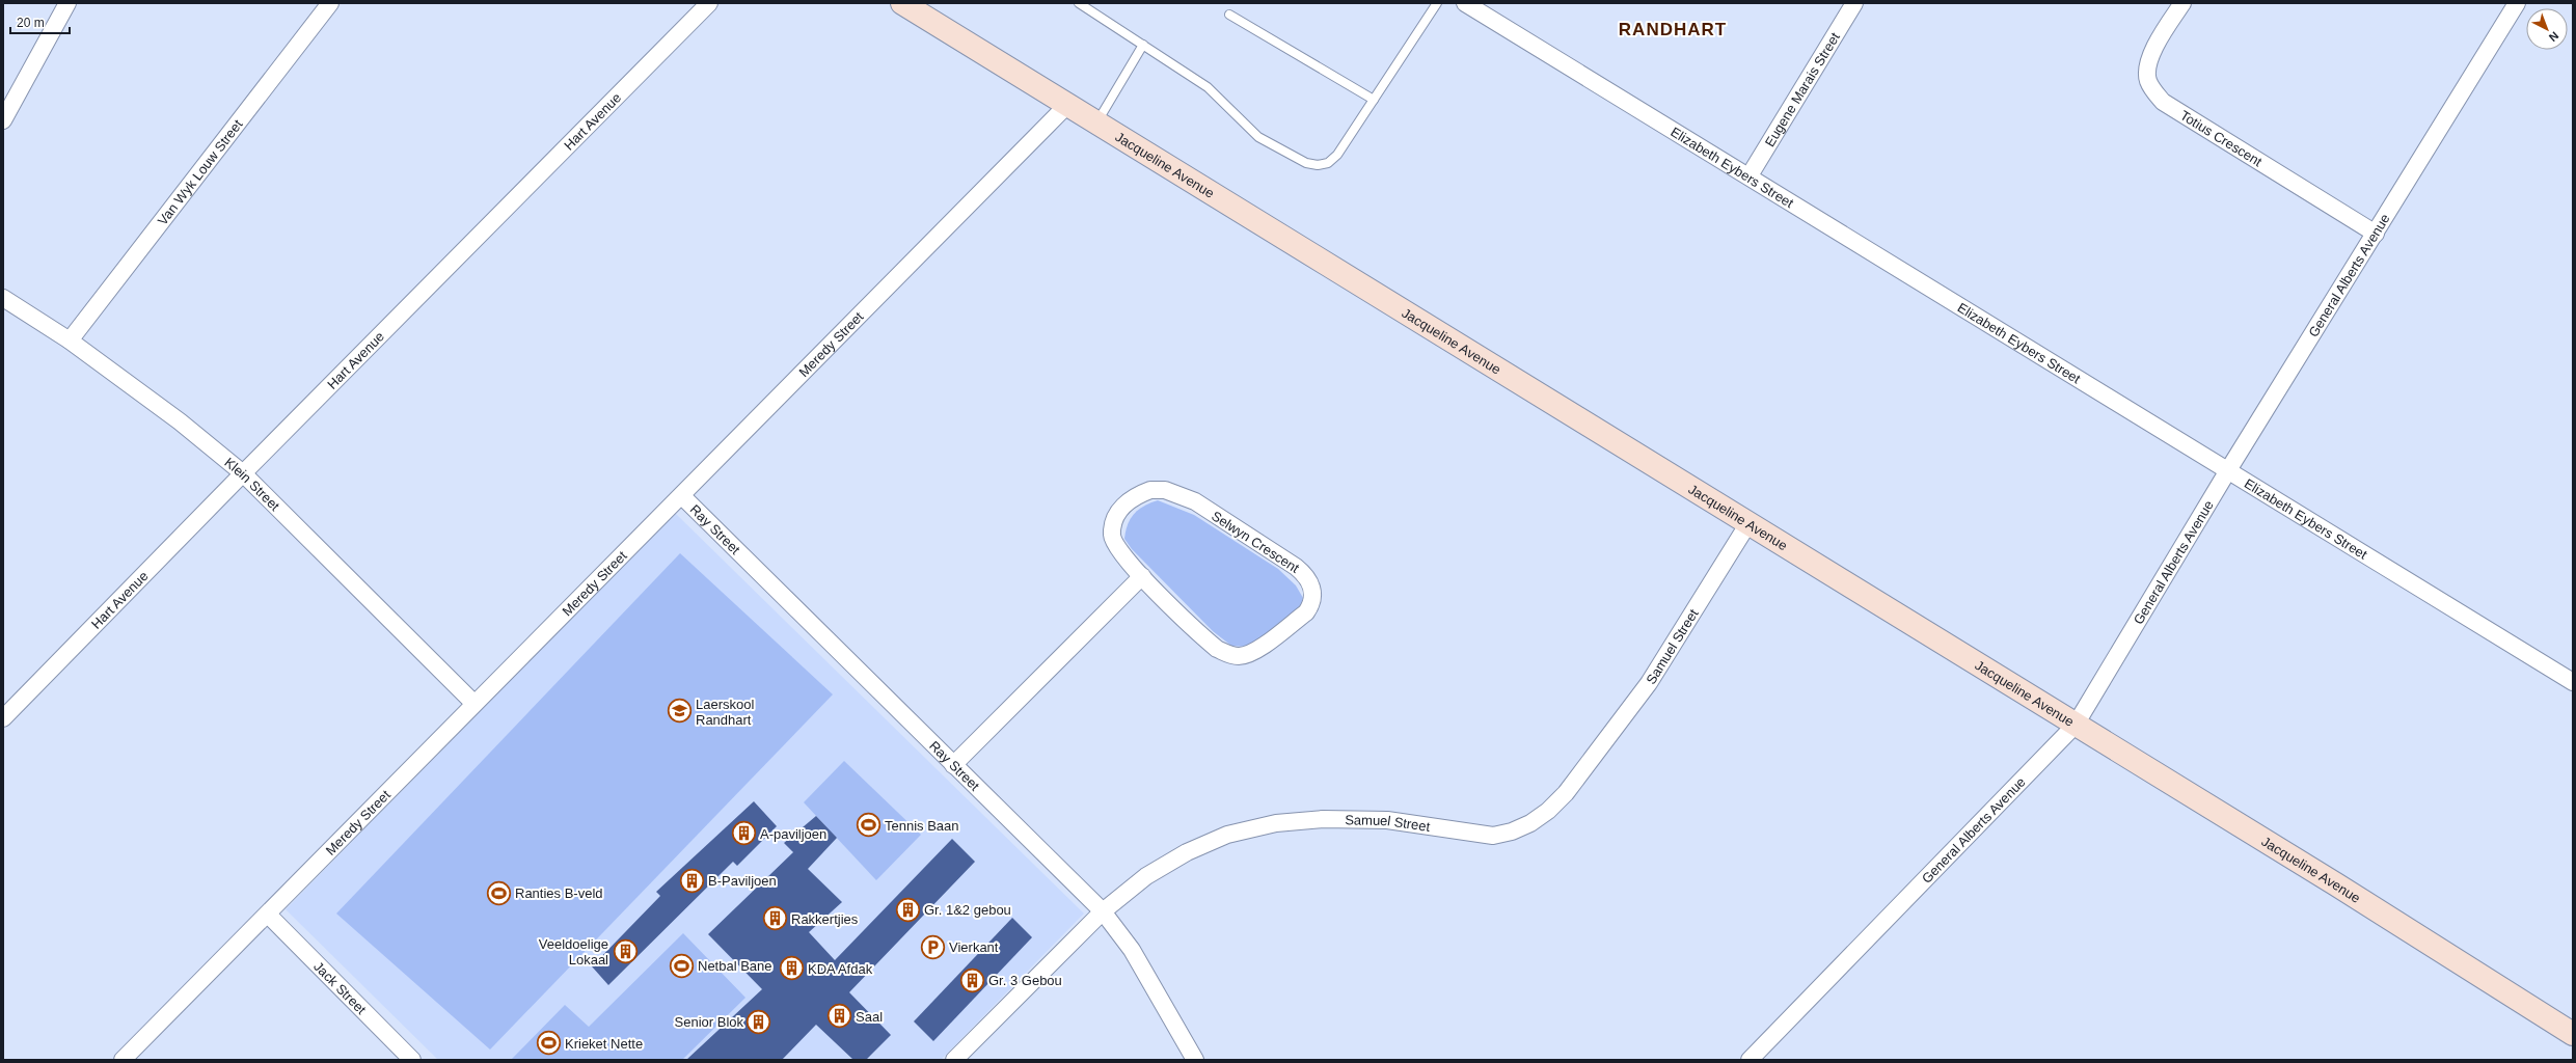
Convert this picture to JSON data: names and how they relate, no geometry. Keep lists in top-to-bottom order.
{
  "streets": {
    "street": [
      "Eugene Marais Street",
      "Hart Avenue",
      "Totius Crescent",
      "Elizabeth Eybers Street",
      "Jacqueline Avenue",
      "Van Wyk Louw Street",
      "General Alberts Avenue",
      "Meredy Street",
      "Klein Street",
      "Ray Street",
      "Selwyn Crescent",
      "Samuel Street",
      "Jack Street"
    ]
  },
  "crossings": [
    ["Eugene Marais Street", "Elizabeth Eybers Street"],
    ["Hart Avenue", "Klein Street"],
    ["Totius Crescent", "General Alberts Avenue"],
    ["Elizabeth Eybers Street", "General Alberts Avenue"],
    ["Jacqueline Avenue", "General Alberts Avenue"],
    ["Jacqueline Avenue", "Meredy Street"],
    ["Jacqueline Avenue", "Samuel Street"],
    ["Van Wyk Louw Street", "Klein Street"],
    ["Meredy Street", "Klein Street"],
    ["Meredy Street", "Ray Street"],
    ["Meredy Street", "Jack Street"],
    ["Ray Street", "Samuel Street"]
  ],
  "districts": ["RANDHART"],
  "places": {
    "school or university": ["Laerskool Randhart"],
    "sports": [
      "Tennis Baan",
      "Ranties B-veld",
      "Netbal Bane",
      "Krieket Nette"
    ],
    "building": [
      "A-paviljoen",
      "B-Paviljoen",
      "Gr. 1&2 gebou",
      "Rakkertjies",
      "Veeldoelige Lokaal",
      "KDA Afdak",
      "Gr. 3 Gebou",
      "Saal",
      "Senior Blok"
    ],
    "parking": ["Vierkant"]
  },
  "scale_bar": "20 m",
  "north": "bottom right"
}
